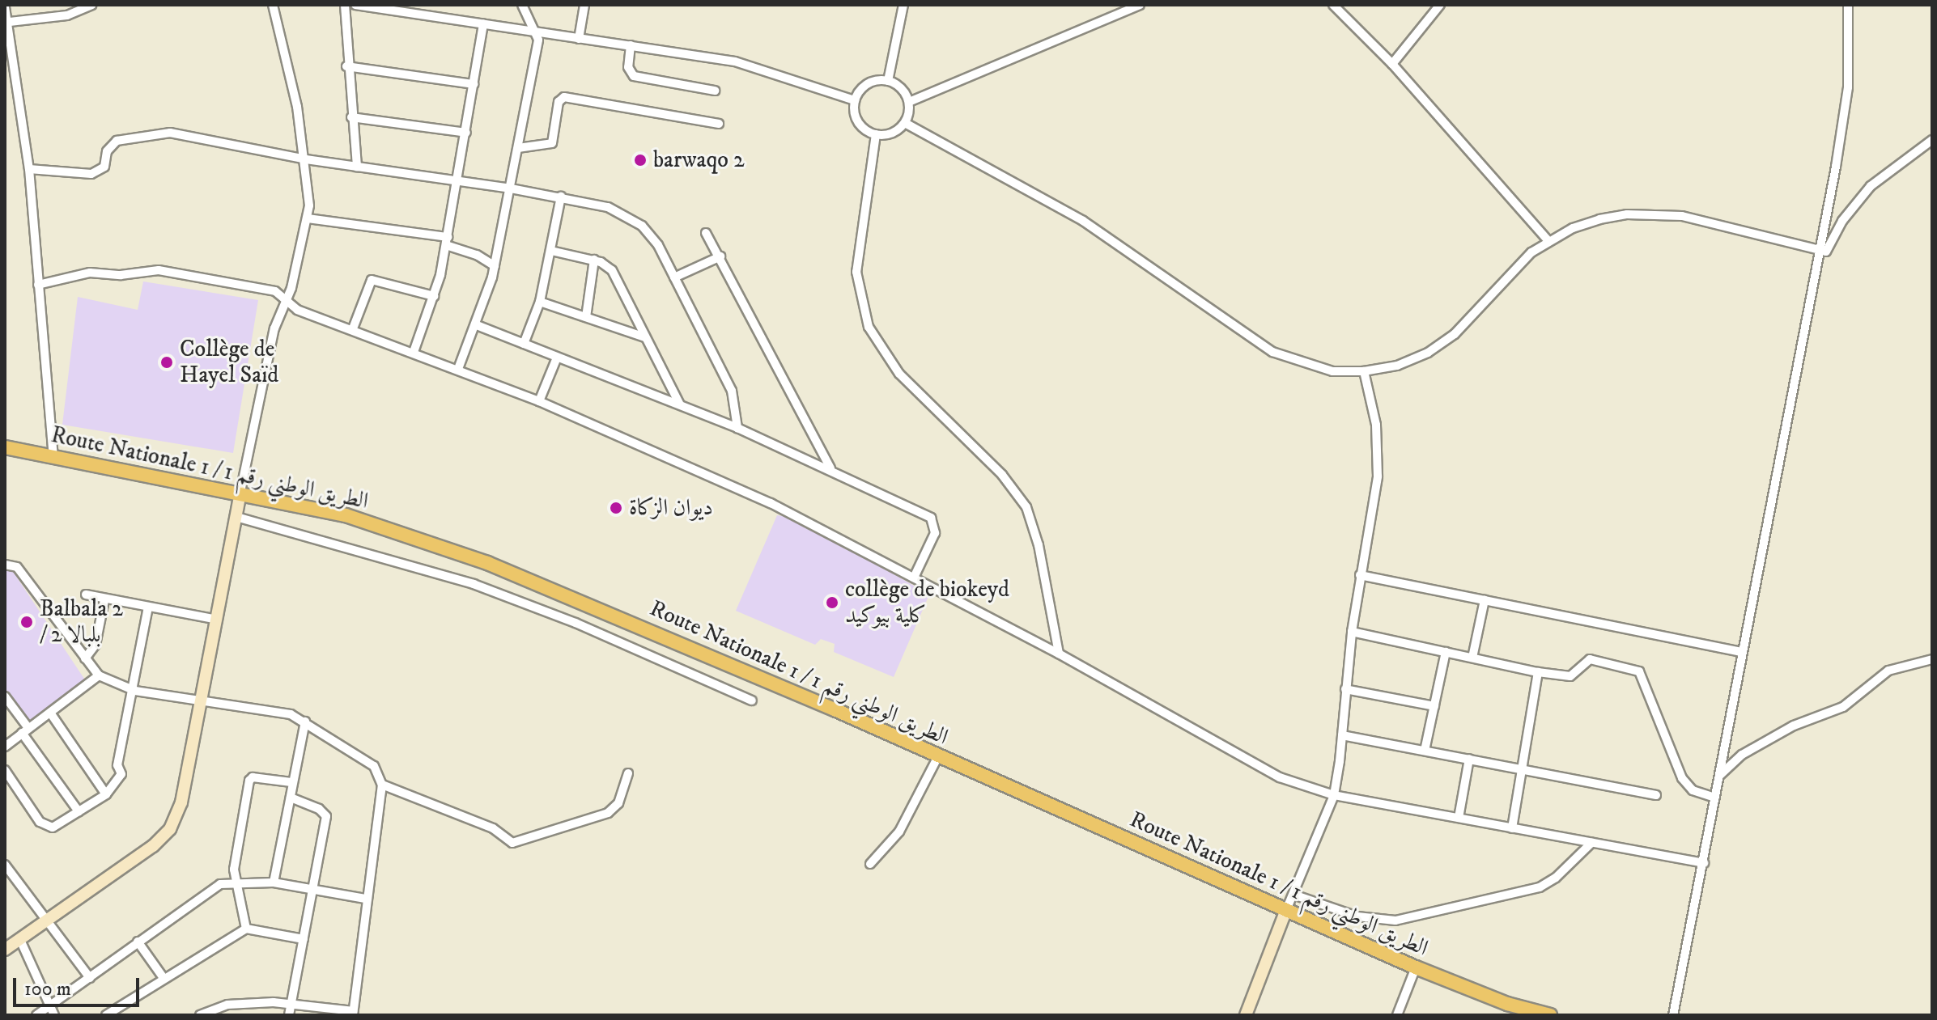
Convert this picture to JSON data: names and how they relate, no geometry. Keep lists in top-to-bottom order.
{
  "streets": {
    "main road": ["Route Nationale 1 / الطريق الوطني رقم 1"]
  },
  "places": [
    "barwaqo 2",
    "Collège de Hayel Saïd",
    "ديوان الزكاة",
    "collège de biokeyd كلية بيوكيد",
    "Balbala 2 / بلبالا 2"
  ],
  "scale_bar": "100 m"
}
